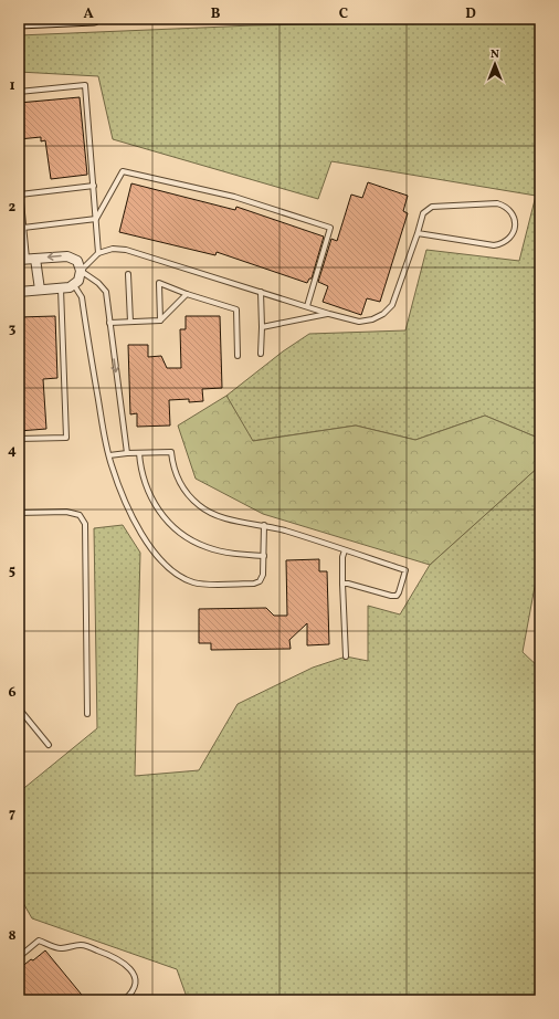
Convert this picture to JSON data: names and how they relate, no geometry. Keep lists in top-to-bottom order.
{
  "north": "top",
  "grid": {
    "columns": [
      "A",
      "B",
      "C",
      "D"
    ],
    "rows": [
      "1",
      "2",
      "3",
      "4",
      "5",
      "6",
      "7",
      "8"
    ]
  }
}
